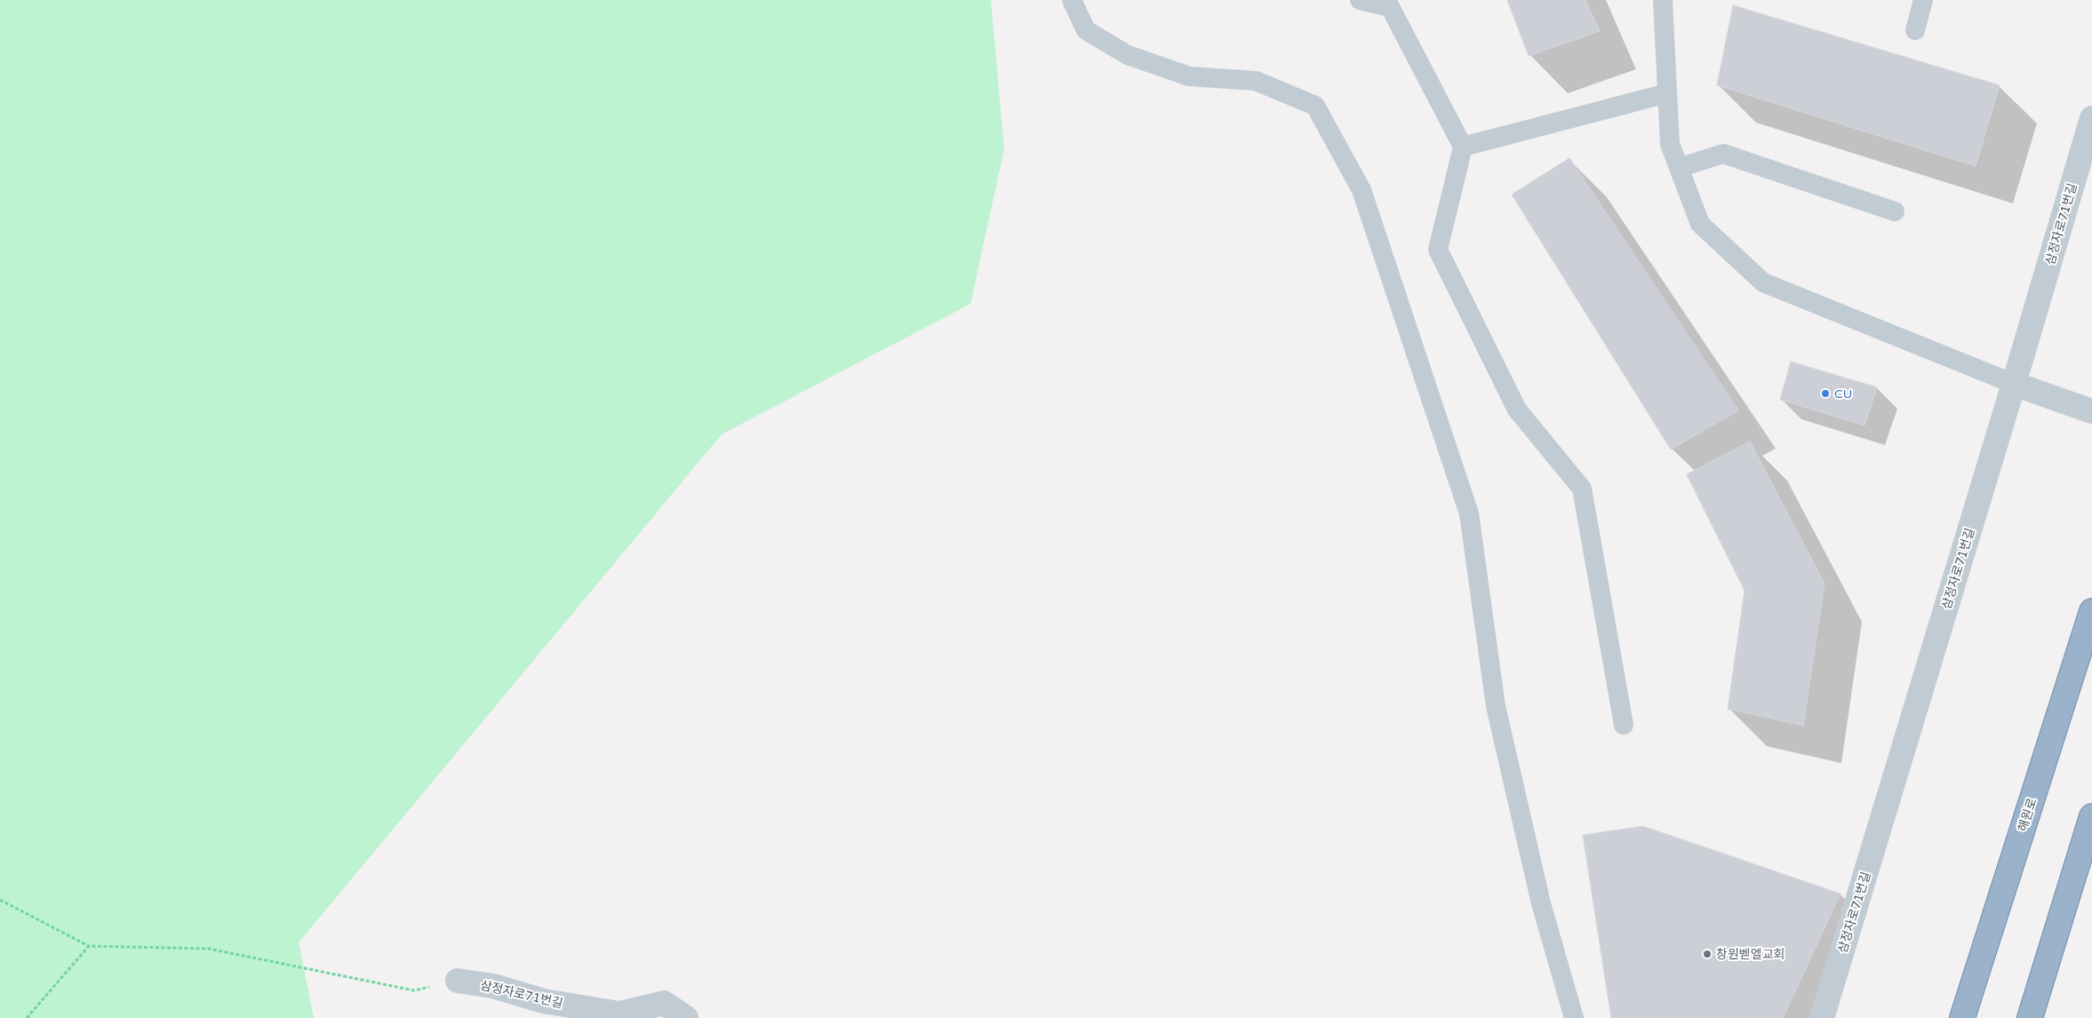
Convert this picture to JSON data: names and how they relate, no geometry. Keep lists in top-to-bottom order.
{
  "streets": {
    "highway": ["해원로"],
    "street": ["삼정자로71번길"]
  },
  "places": ["CU", "창원벧엘교회"]
}
